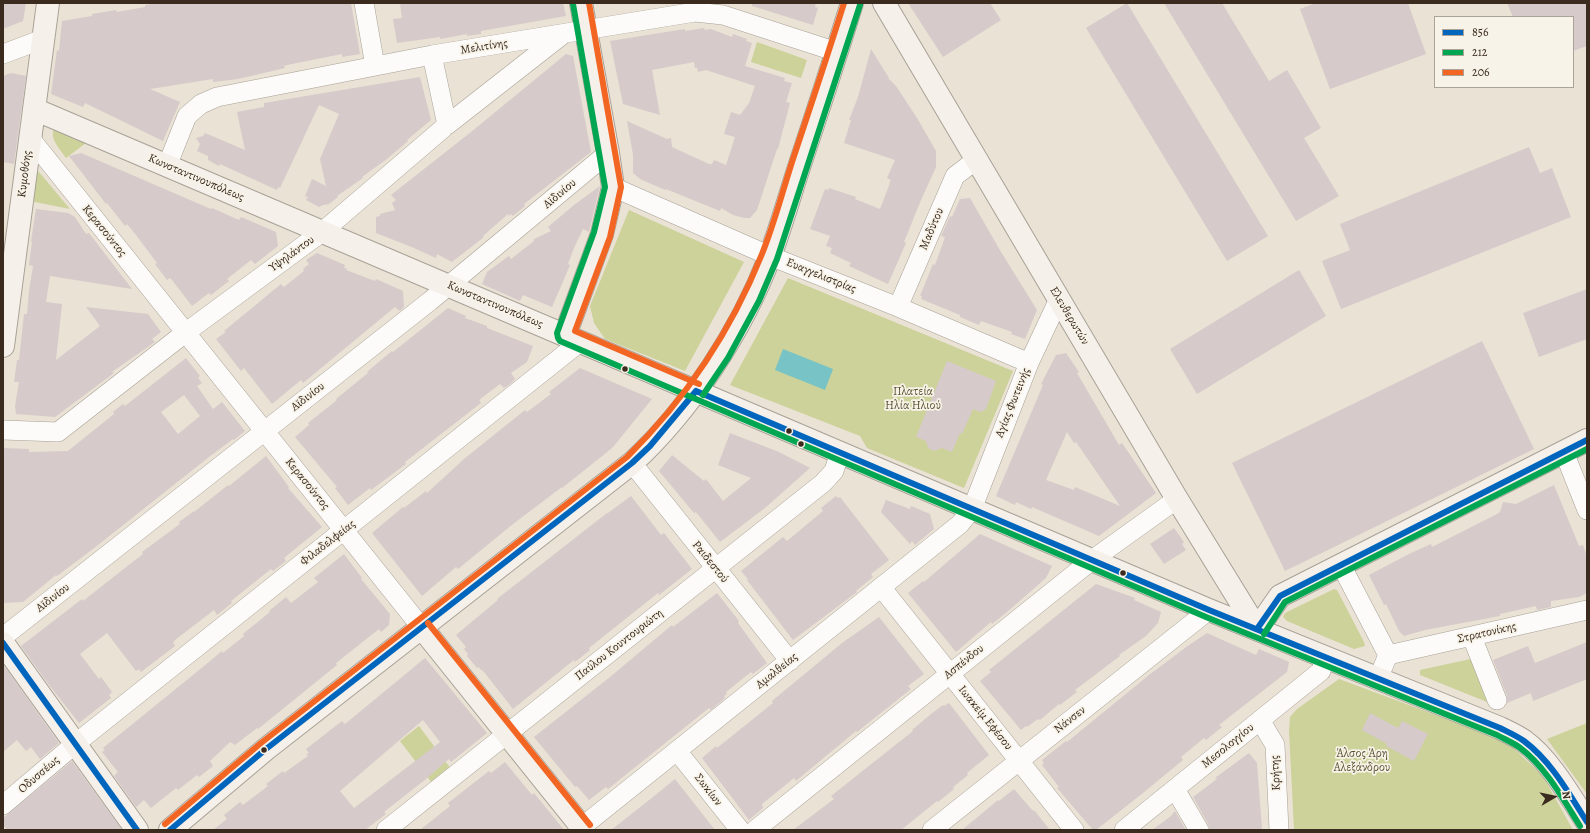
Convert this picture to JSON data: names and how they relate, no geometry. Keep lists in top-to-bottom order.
{
  "streets": {
    "street": [
      "Μελιτίνης",
      "Κυμοθόης",
      "Κωνσταντινουπόλεως",
      "Αϊδινίου",
      "Μαδύτου",
      "Κερασούντος",
      "Υψηλάντου",
      "Ευαγγελιστρίας",
      "Ελευθερωτών",
      "Αγίας Φωτεινής",
      "Φιλαδελφείας",
      "Ραιδεστού",
      "Στρατονίκης",
      "Παύλου Κουντουριώτη",
      "Ασπένδου",
      "Αμαλθείας",
      "Ιωακείμ Εφέσου",
      "Νάνσεν",
      "Μεσολογγίου",
      "Κρήτης",
      "Οδυσσέως",
      "Σωκίων"
    ]
  },
  "crossings": [
    ["Μελιτίνης", "Κωνσταντινουπόλεως"],
    ["Μελιτίνης", "Υψηλάντου"],
    ["Κυμοθόης", "Κωνσταντινουπόλεως"],
    ["Κυμοθόης", "Κερασούντος"],
    ["Κωνσταντινουπόλεως", "Αϊδινίου"],
    ["Κωνσταντινουπόλεως", "Υψηλάντου"],
    ["Κωνσταντινουπόλεως", "Ελευθερωτών"],
    ["Κωνσταντινουπόλεως", "Αγίας Φωτεινής"],
    ["Κωνσταντινουπόλεως", "Φιλαδελφείας"],
    ["Κωνσταντινουπόλεως", "Παύλου Κουντουριώτη"],
    ["Κωνσταντινουπόλεως", "Ασπένδου"],
    ["Κωνσταντινουπόλεως", "Αμαλθείας"],
    ["Κωνσταντινουπόλεως", "Νάνσεν"],
    ["Κωνσταντινουπόλεως", "Μεσολογγίου"],
    ["Αϊδινίου", "Κερασούντος"],
    ["Μαδύτου", "Ευαγγελιστρίας"],
    ["Μαδύτου", "Ελευθερωτών"],
    ["Κερασούντος", "Υψηλάντου"],
    ["Κερασούντος", "Φιλαδελφείας"],
    ["Κερασούντος", "Παύλου Κουντουριώτη"],
    ["Κερασούντος", "Αμαλθείας"],
    ["Ευαγγελιστρίας", "Αγίας Φωτεινής"],
    ["Ελευθερωτών", "Αγίας Φωτεινής"],
    ["Ελευθερωτών", "Ασπένδου"],
    ["Αγίας Φωτεινής", "Αμαλθείας"],
    ["Φιλαδελφείας", "Οδυσσέως"],
    ["Ραιδεστού", "Παύλου Κουντουριώτη"],
    ["Ραιδεστού", "Αμαλθείας"],
    ["Ασπένδου", "Ιωακείμ Εφέσου"],
    ["Αμαλθείας", "Ιωακείμ Εφέσου"],
    ["Αμαλθείας", "Σωκίων"],
    ["Ιωακείμ Εφέσου", "Νάνσεν"],
    ["Μεσολογγίου", "Κρήτης"]
  ],
  "parks": ["Πλατεία Ηλία Ηλιού", "Άλσος Άρη Αλεξάνδρου"],
  "lines": ["transit line 206", "transit line 212", "transit line 856"],
  "legend": ["856", "212", "206"],
  "north": "right"
}
